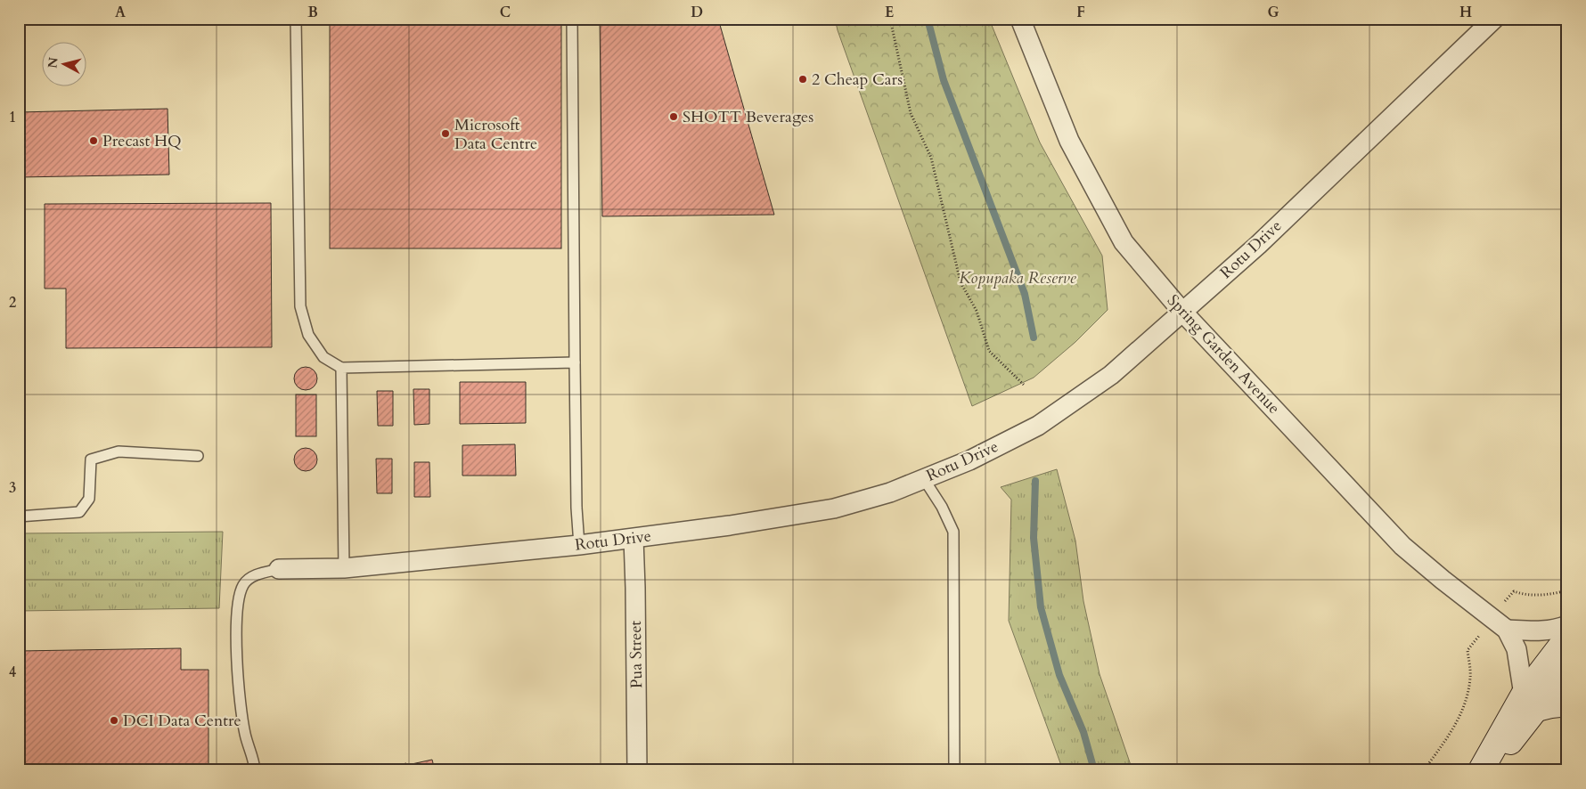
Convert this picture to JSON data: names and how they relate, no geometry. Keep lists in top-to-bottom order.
{
  "streets": {
    "street": ["Rotu Drive", "Spring Garden Avenue", "Pua Street"]
  },
  "crossings": [
    ["Rotu Drive", "Spring Garden Avenue"],
    ["Rotu Drive", "Pua Street"]
  ],
  "parks": ["Kopupaka Reserve"],
  "places": [
    "2 Cheap Cars",
    "SHOTT Beverages",
    "Microsoft Data Centre",
    "Precast HQ",
    "DCI Data Centre"
  ],
  "north": "left",
  "grid": {
    "columns": [
      "A",
      "B",
      "C",
      "D",
      "E",
      "F",
      "G",
      "H"
    ],
    "rows": [
      "1",
      "2",
      "3",
      "4"
    ]
  }
}
